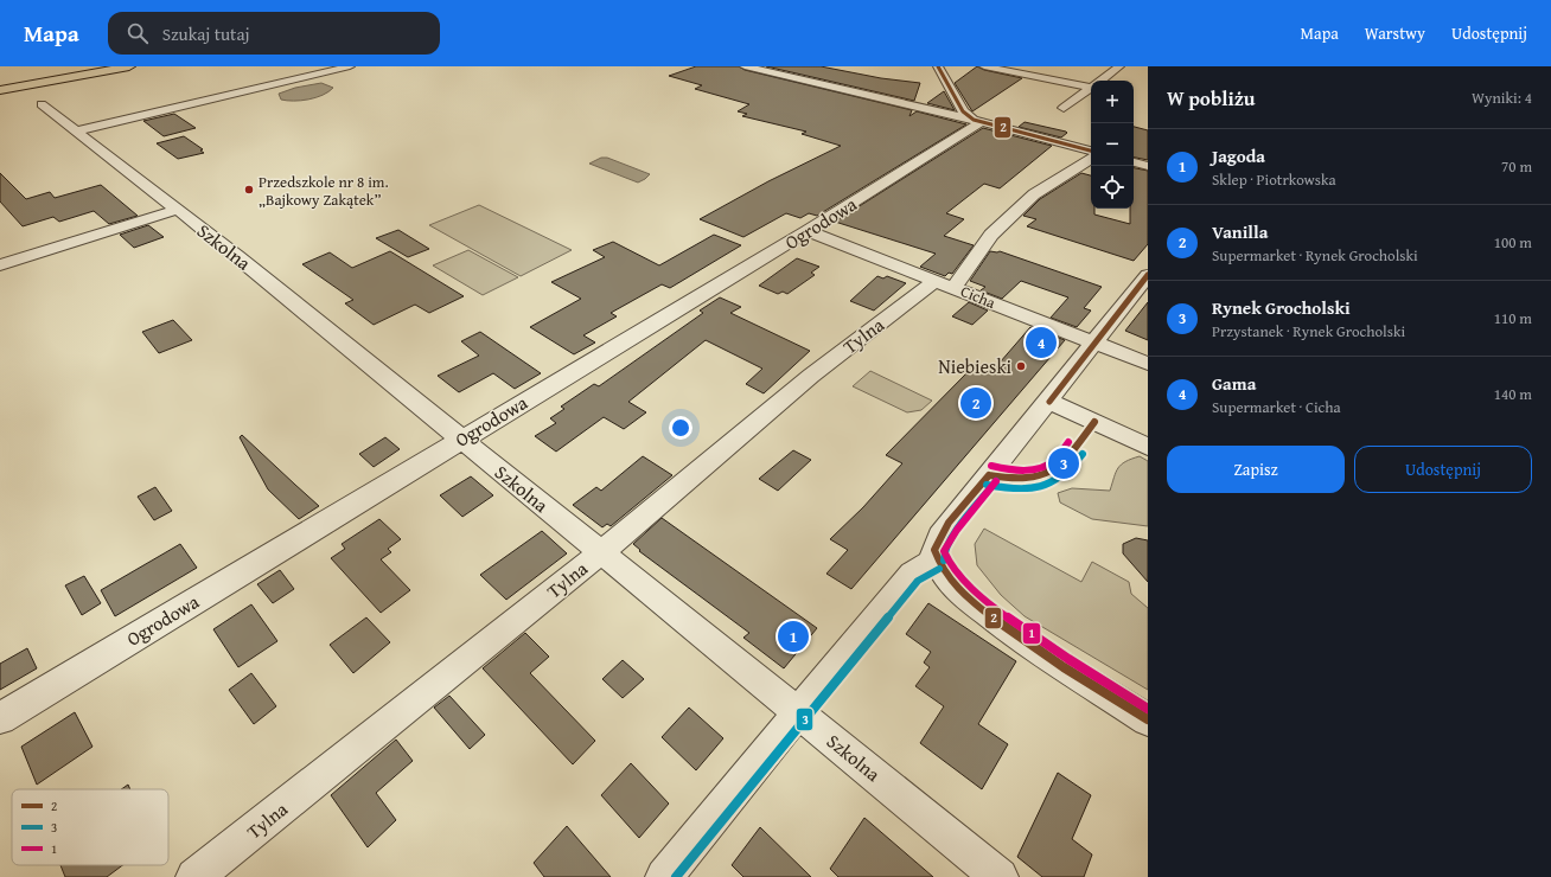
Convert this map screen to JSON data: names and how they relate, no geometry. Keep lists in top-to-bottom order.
{
  "streets": {
    "street": [
      "Ogrodowa",
      "Szkolna",
      "Cicha",
      "Tylna"
    ]
  },
  "crossings": [
    ["Ogrodowa", "Szkolna"],
    ["Ogrodowa", "Cicha"],
    ["Szkolna", "Tylna"],
    ["Cicha", "Tylna"]
  ],
  "places": ["Przedszkole nr 8 im. „Bajkowy Zakątek”", "Niebieski"],
  "lines": ["transit line 2", "transit line 1", "transit line 3"],
  "legend": ["2", "3", "1"],
  "page": {
    "header": "Mapa",
    "search": "Szukaj tutaj",
    "nav": ["Mapa", "Warstwy", "Udostępnij"],
    "heading": ["W pobliżu", "Wyniki: 4"],
    "map_buttons": ["+", "−"],
    "list": [
      {
        "mark": "1",
        "name": "Jagoda",
        "note": "Sklep · Piotrkowska",
        "value": "70 m"
      },
      {
        "mark": "2",
        "name": "Vanilla",
        "note": "Supermarket · Rynek Grocholski",
        "value": "100 m"
      },
      {
        "mark": "3",
        "name": "Rynek Grocholski",
        "note": "Przystanek · Rynek Grocholski",
        "value": "110 m"
      },
      {
        "mark": "4",
        "name": "Gama",
        "note": "Supermarket · Cicha",
        "value": "140 m"
      }
    ],
    "pins": [
      "4",
      "2",
      "3",
      "1"
    ],
    "buttons": ["Zapisz", "Udostępnij"]
  }
}
